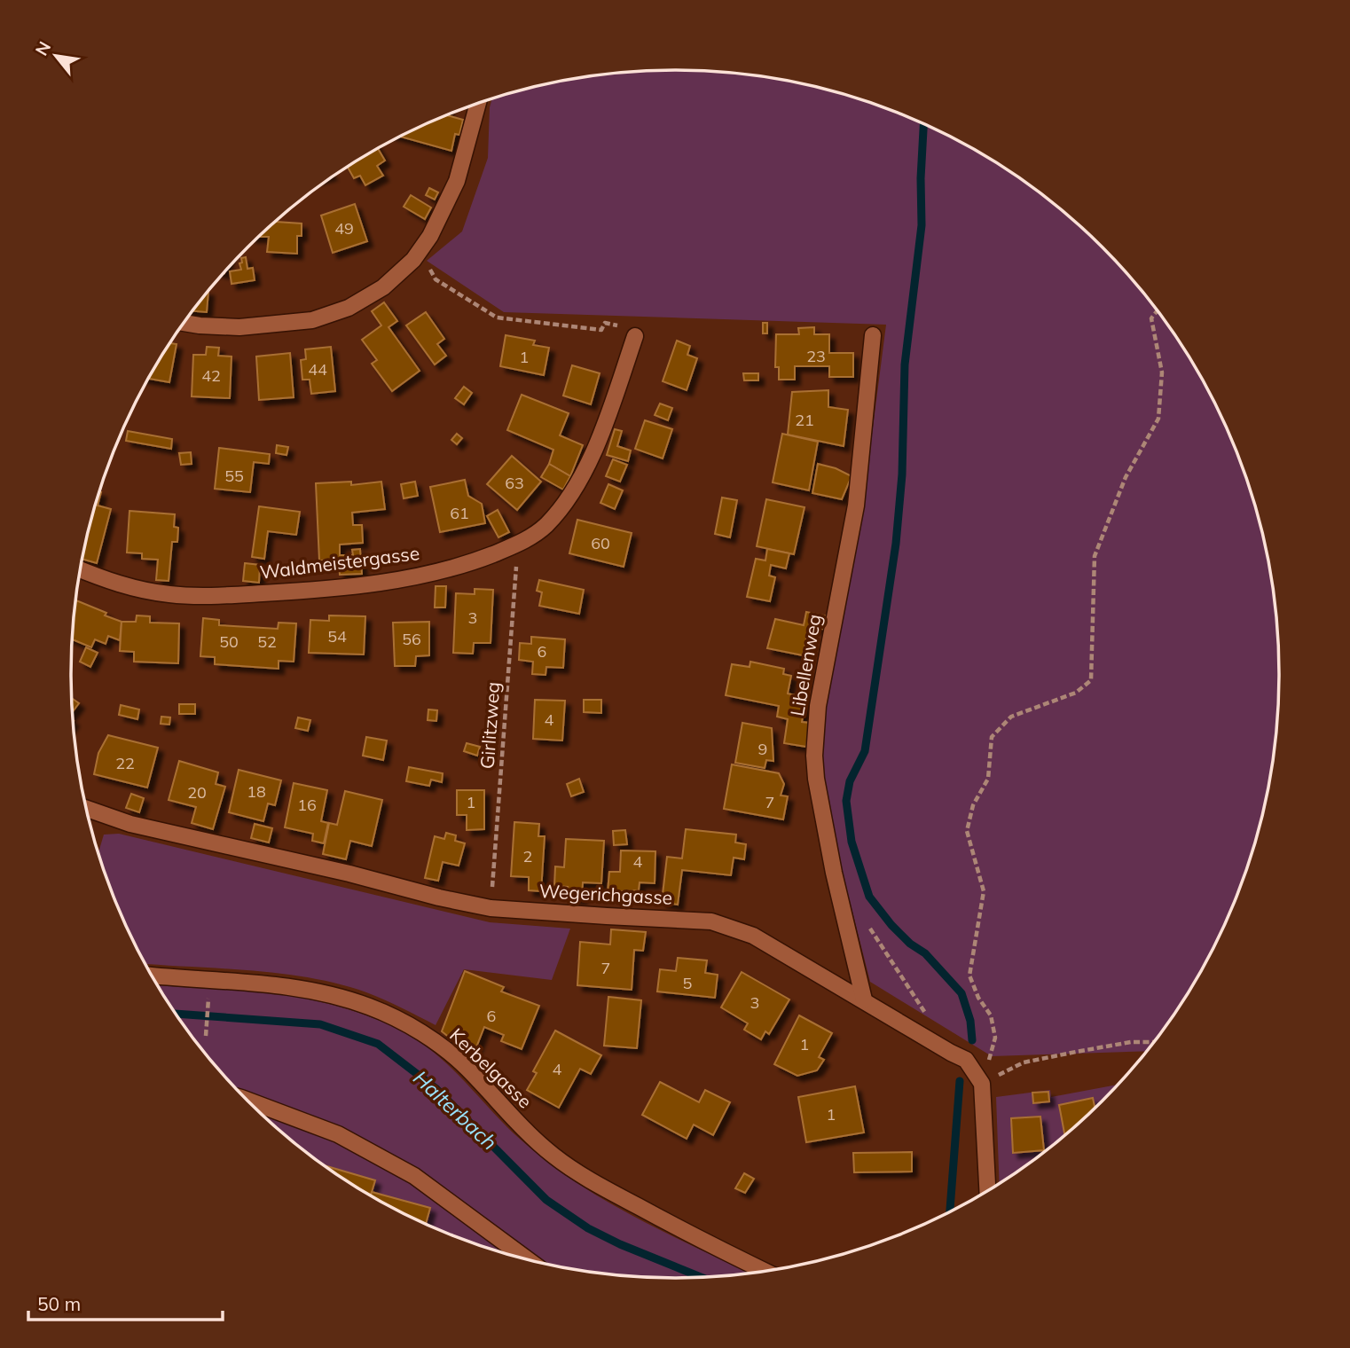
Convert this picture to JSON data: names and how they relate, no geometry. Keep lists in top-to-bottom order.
{
  "streets": {
    "street": [
      "Waldmeistergasse",
      "Libellenweg",
      "Wegerichgasse",
      "Kerbelgasse"
    ],
    "path": ["Girlitzweg"]
  },
  "crossings": [
    ["Waldmeistergasse", "Girlitzweg"],
    ["Libellenweg", "Wegerichgasse"],
    ["Girlitzweg", "Wegerichgasse"]
  ],
  "water": ["Halterbach"],
  "house_numbers": [
    "49",
    "23",
    "1",
    "44",
    "42",
    "21",
    "55",
    "63",
    "61",
    "60",
    "3",
    "54",
    "56",
    "50",
    "52",
    "6",
    "4",
    "9",
    "22",
    "18",
    "20",
    "1",
    "7",
    "16",
    "2",
    "4",
    "7",
    "5",
    "3",
    "6",
    "1",
    "4",
    "1"
  ],
  "scale_bar": "50 m",
  "north": "top left"
}
